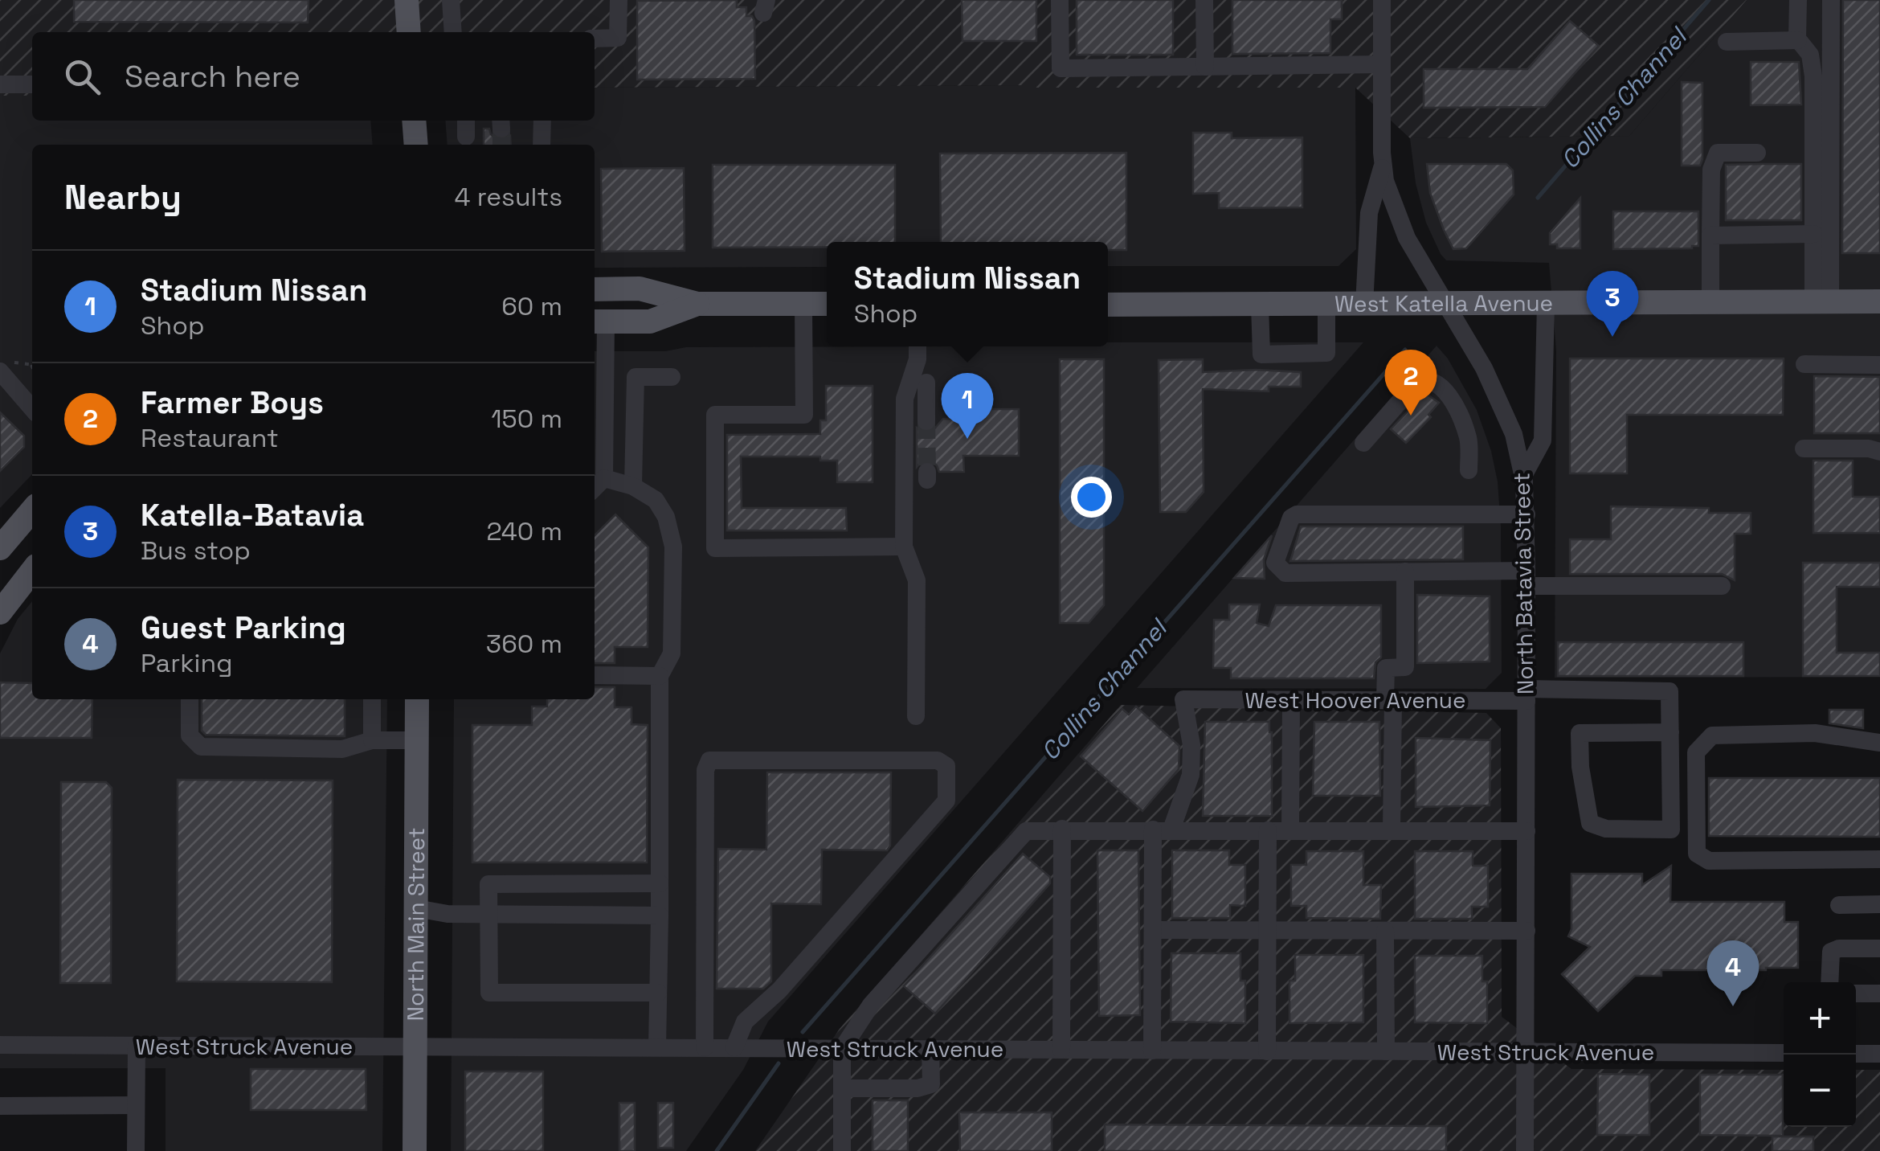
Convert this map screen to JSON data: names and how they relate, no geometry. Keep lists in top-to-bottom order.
{
  "streets": {
    "main road": ["West Katella Avenue", "North Main Street"],
    "street": ["North Batavia Street", "West Hoover Avenue", "West Struck Avenue"]
  },
  "crossings": [
    ["West Katella Avenue", "North Batavia Street"],
    ["North Batavia Street", "West Hoover Avenue"],
    ["North Batavia Street", "West Struck Avenue"],
    ["North Main Street", "West Struck Avenue"]
  ],
  "water": ["Collins Channel"],
  "page": {
    "search": "Search here",
    "heading": ["Nearby", "4 results"],
    "popup": ["Stadium Nissan", "Shop"],
    "list": [
      {
        "mark": "1",
        "name": "Stadium Nissan",
        "note": "Shop",
        "value": "60 m"
      },
      {
        "mark": "2",
        "name": "Farmer Boys",
        "note": "Restaurant",
        "value": "150 m"
      },
      {
        "mark": "3",
        "name": "Katella-Batavia",
        "note": "Bus stop",
        "value": "240 m"
      },
      {
        "mark": "4",
        "name": "Guest Parking",
        "note": "Parking",
        "value": "360 m"
      }
    ],
    "pins": [
      "3",
      "2",
      "1",
      "4"
    ],
    "map_buttons": ["+", "−"]
  }
}
